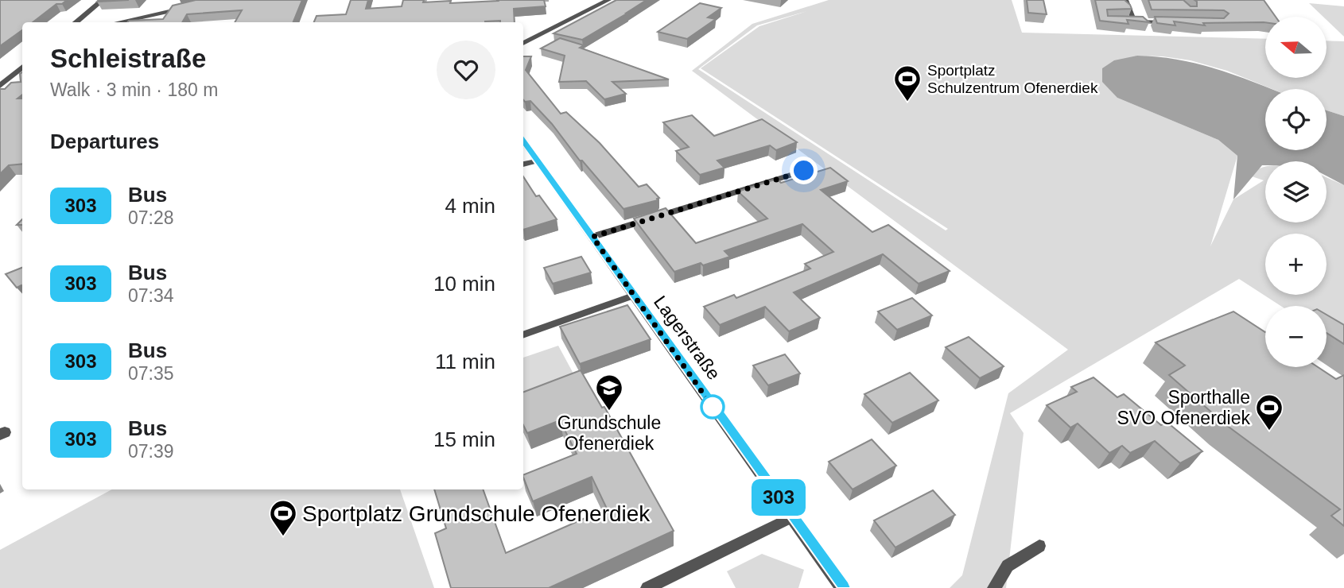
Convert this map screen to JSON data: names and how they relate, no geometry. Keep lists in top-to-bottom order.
{
  "streets": {
    "street": ["Lagerstraße"]
  },
  "places": {
    "sports": ["Sportplatz Schulzentrum Ofenerdiek", "Sporthalle SVO Ofenerdiek", "Sportplatz Grundschule Ofenerdiek"],
    "school or university": ["Grundschule Ofenerdiek"]
  },
  "lines": ["bus line 303"],
  "north": "left",
  "page": {
    "on_map": "303",
    "map_buttons": ["+", "−"],
    "heading": [
      ["Schleistraße", "Walk · 3 min · 180 m"],
      "Departures"
    ],
    "list": [
      {
        "mark": "303",
        "name": "Bus",
        "note": "07:28",
        "value": "4 min"
      },
      {
        "mark": "303",
        "name": "Bus",
        "note": "07:34",
        "value": "10 min"
      },
      {
        "mark": "303",
        "name": "Bus",
        "note": "07:35",
        "value": "11 min"
      },
      {
        "mark": "303",
        "name": "Bus",
        "note": "07:39",
        "value": "15 min"
      }
    ]
  }
}
